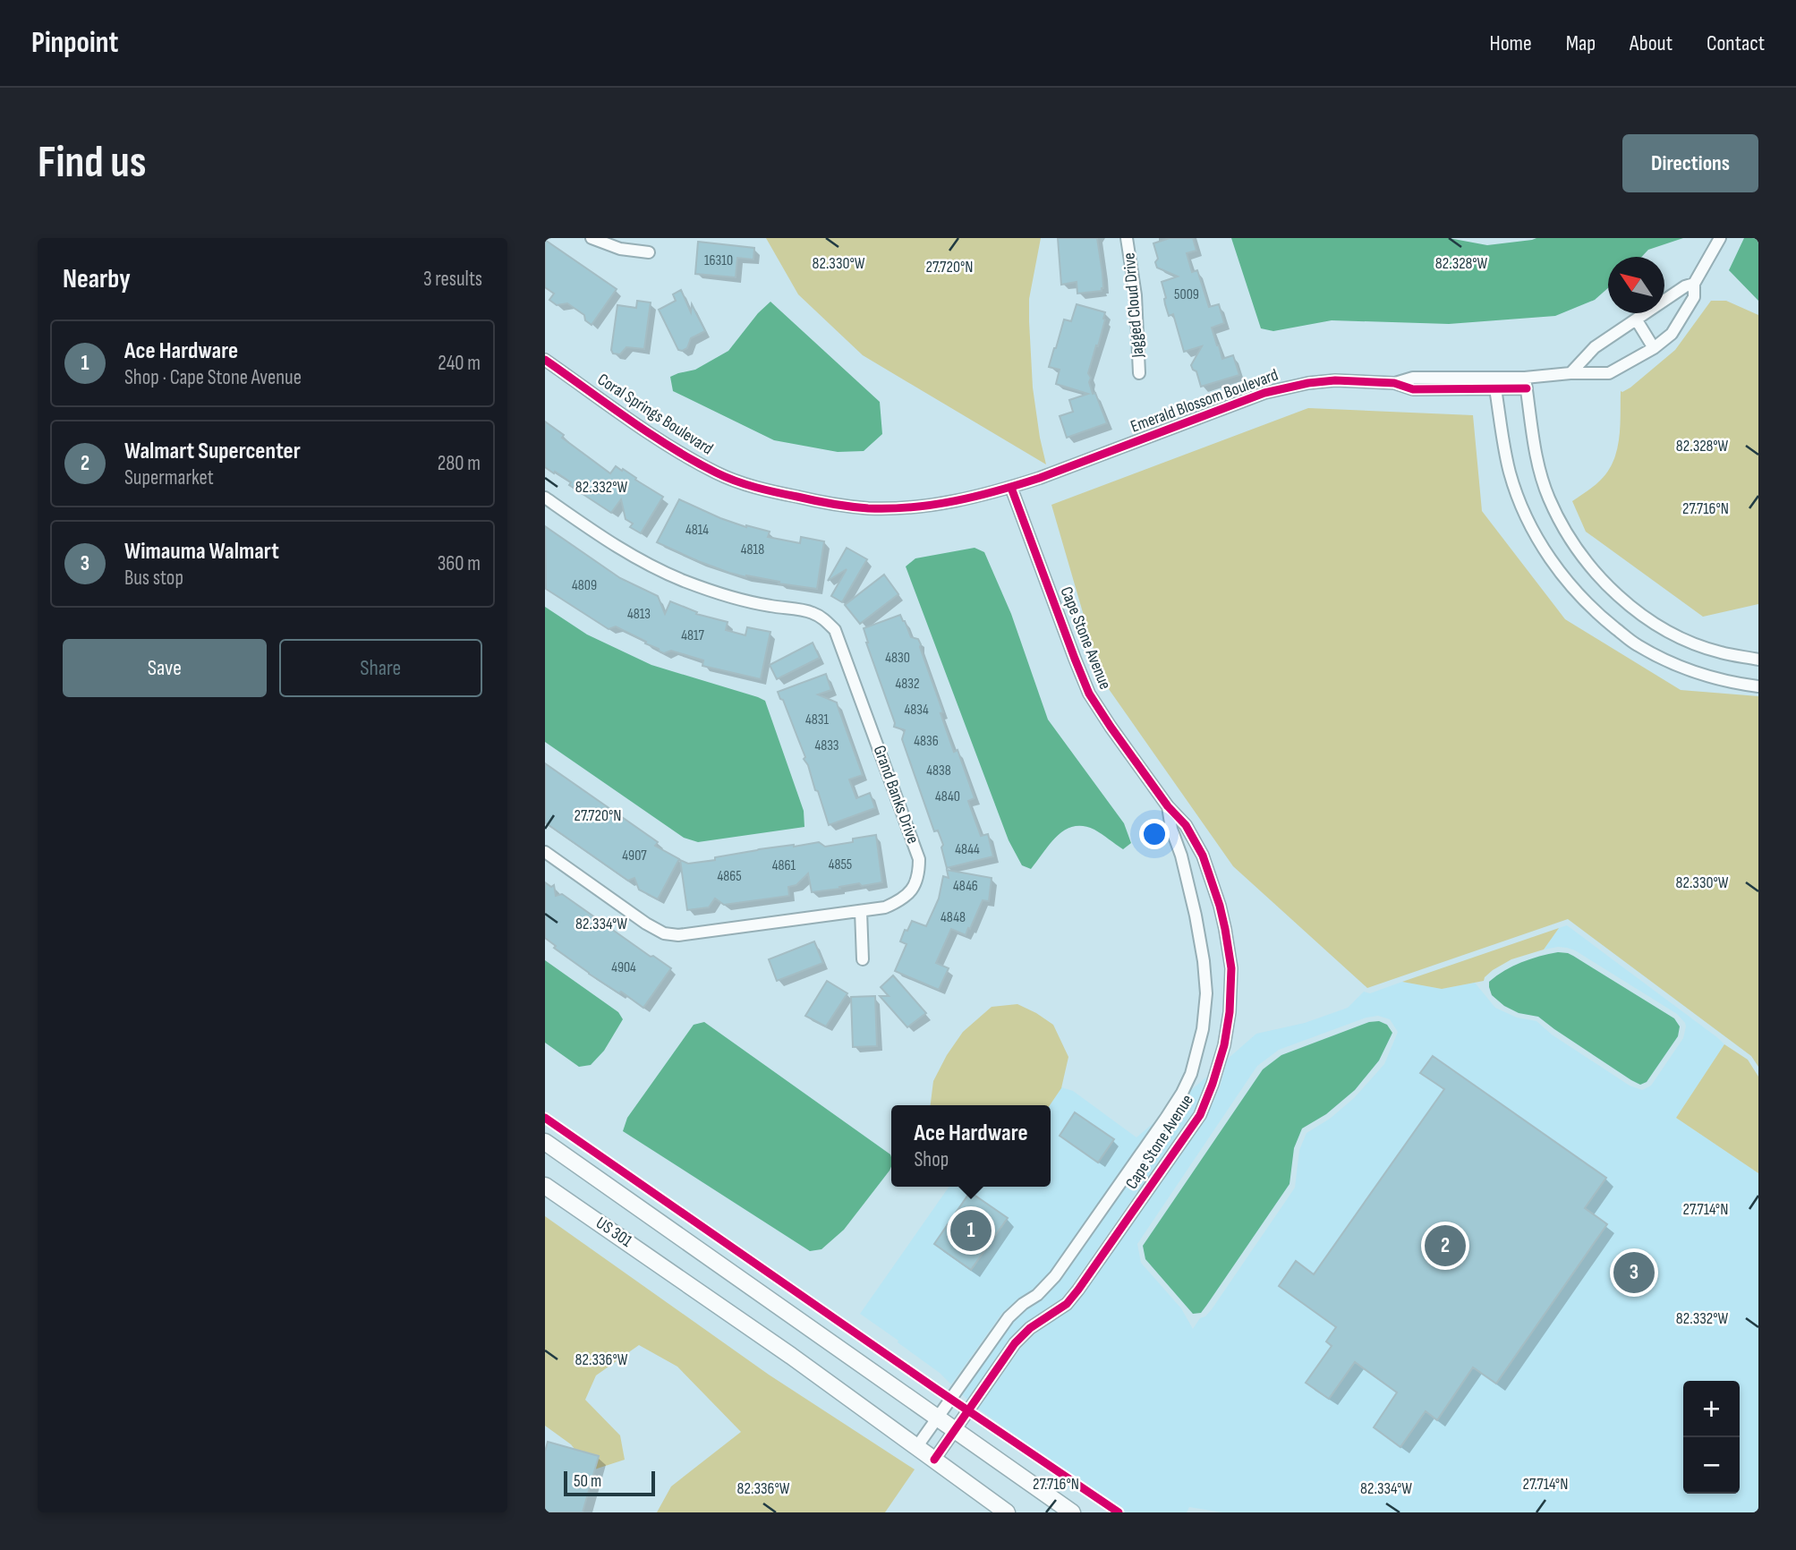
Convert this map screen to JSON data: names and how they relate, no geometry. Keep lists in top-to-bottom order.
{
  "streets": {
    "main road": ["US 301"],
    "street": [
      "Jagged Cloud Drive",
      "Emerald Blossom Boulevard",
      "Coral Springs Boulevard",
      "Cape Stone Avenue",
      "Grand Banks Drive"
    ]
  },
  "crossings": [
    ["Emerald Blossom Boulevard", "Coral Springs Boulevard"],
    ["Emerald Blossom Boulevard", "Cape Stone Avenue"],
    ["Coral Springs Boulevard", "Cape Stone Avenue"],
    ["Cape Stone Avenue", "US 301"]
  ],
  "house_numbers": [
    "16310",
    "5009",
    "4814",
    "4818",
    "4809",
    "4813",
    "4817",
    "4830",
    "4832",
    "4834",
    "4831",
    "4836",
    "4833",
    "4838",
    "4840",
    "4844",
    "4907",
    "4855",
    "4861",
    "4865",
    "4846",
    "4848",
    "4904"
  ],
  "scale_bar": "50 m",
  "north": "top left",
  "page": {
    "header": "Pinpoint",
    "nav": [
      "Home",
      "Map",
      "About",
      "Contact"
    ],
    "buttons": [
      "Directions",
      ["Save", "Share"]
    ],
    "title": "Find us",
    "heading": ["Nearby", "3 results"],
    "list": [
      {
        "mark": "1",
        "name": "Ace Hardware",
        "note": "Shop · Cape Stone Avenue",
        "value": "240 m"
      },
      {
        "mark": "2",
        "name": "Walmart Supercenter",
        "note": "Supermarket",
        "value": "280 m"
      },
      {
        "mark": "3",
        "name": "Wimauma Walmart",
        "note": "Bus stop",
        "value": "360 m"
      }
    ],
    "popup": ["Ace Hardware", "Shop"],
    "pins": ["1", "2", "3"],
    "map_buttons": ["+", "−"],
    "scale": "50 m"
  },
  "coordinates": [
    "82.330°W",
    "82.328°W",
    "27.720°N",
    "82.332°W",
    "27.716°N",
    "82.334°W",
    "27.714°N",
    "82.336°W"
  ]
}
